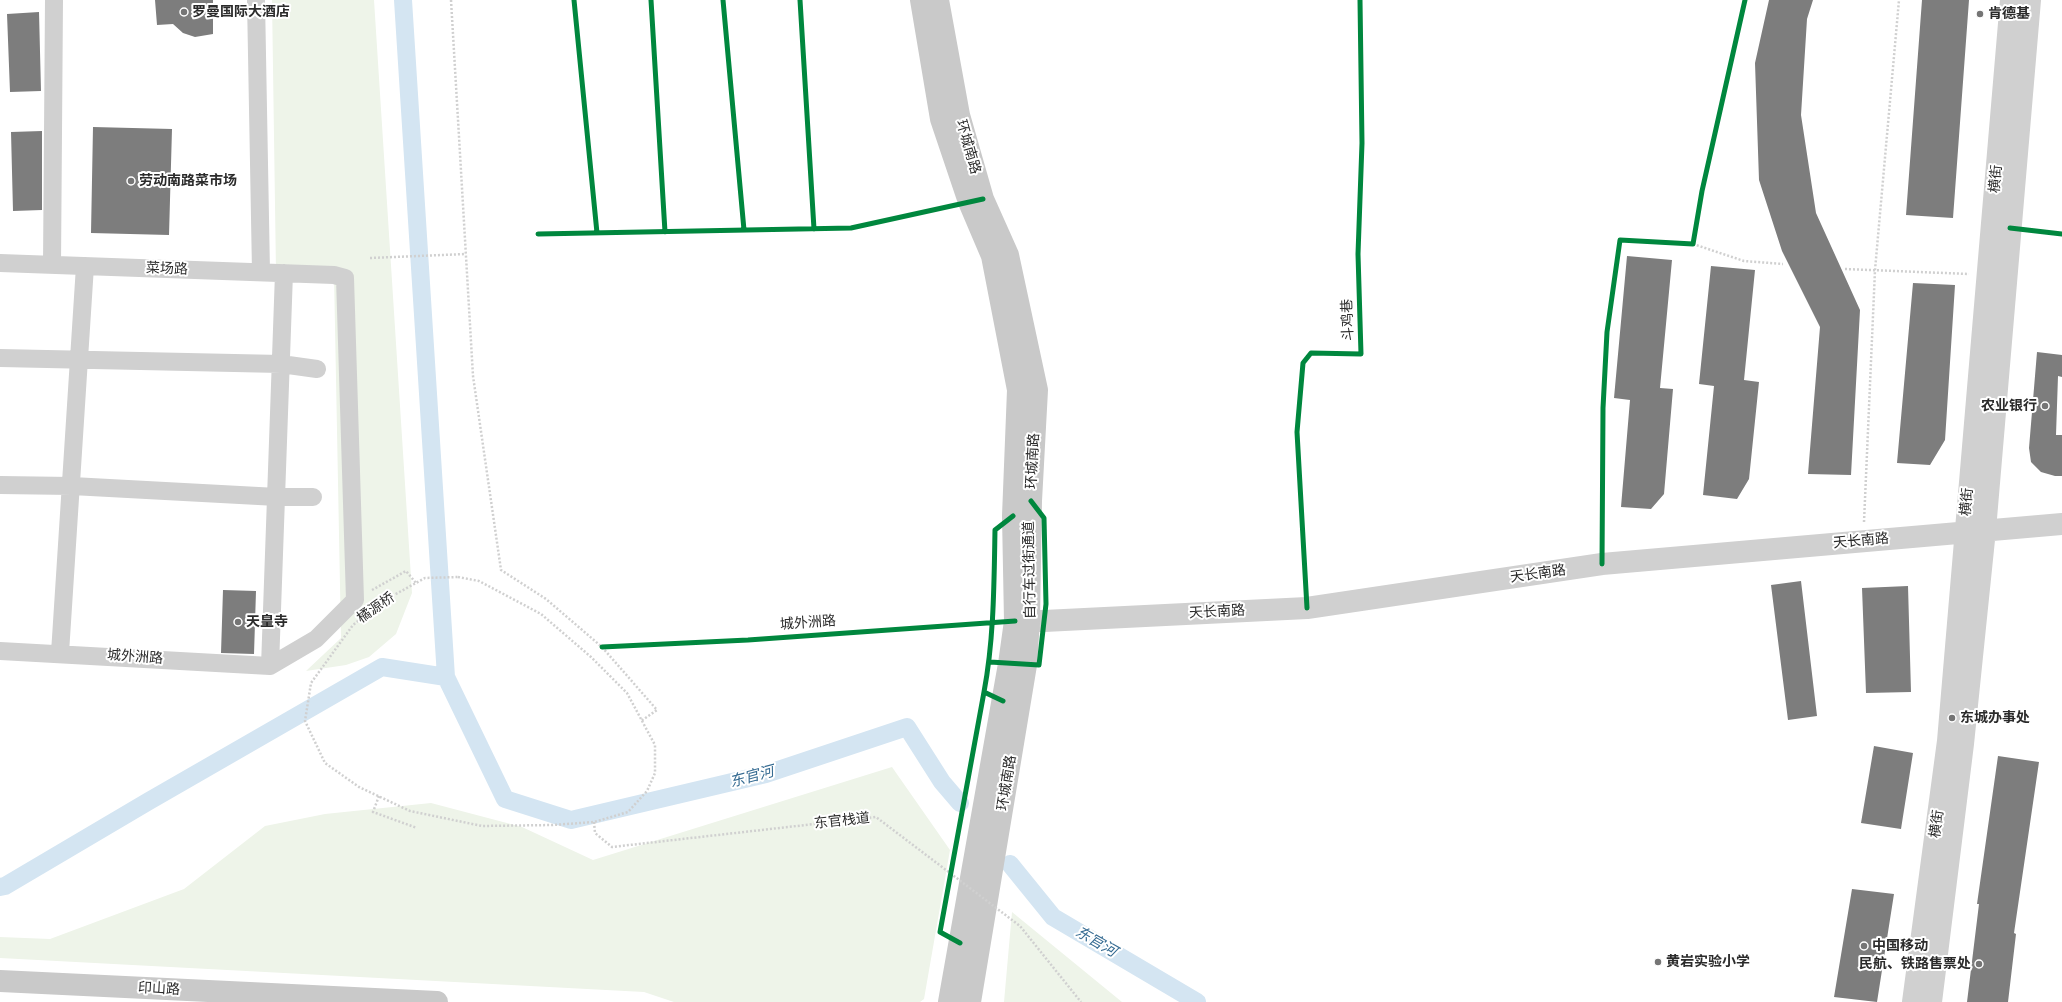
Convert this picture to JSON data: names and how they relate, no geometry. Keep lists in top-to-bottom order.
{
  "streets": {
    "main road": ["环城南路", "印山路"],
    "street": [
      "横街",
      "菜场路",
      "天长南路",
      "城外洲路"
    ],
    "path": ["橘源桥", "东官栈道"],
    "cycle path": ["斗鸡巷", "自行车过街通道"]
  },
  "crossings": [
    ["环城南路", "天长南路"],
    ["横街", "天长南路"],
    ["橘源桥", "东官栈道"]
  ],
  "water": ["东官河"],
  "places": [
    "罗曼国际大酒店",
    "肯德基",
    "劳动南路菜市场",
    "农业银行",
    "天皇寺",
    "东城办事处",
    "中国移动",
    "黄岩实验小学",
    "民航、铁路售票处"
  ]
}
